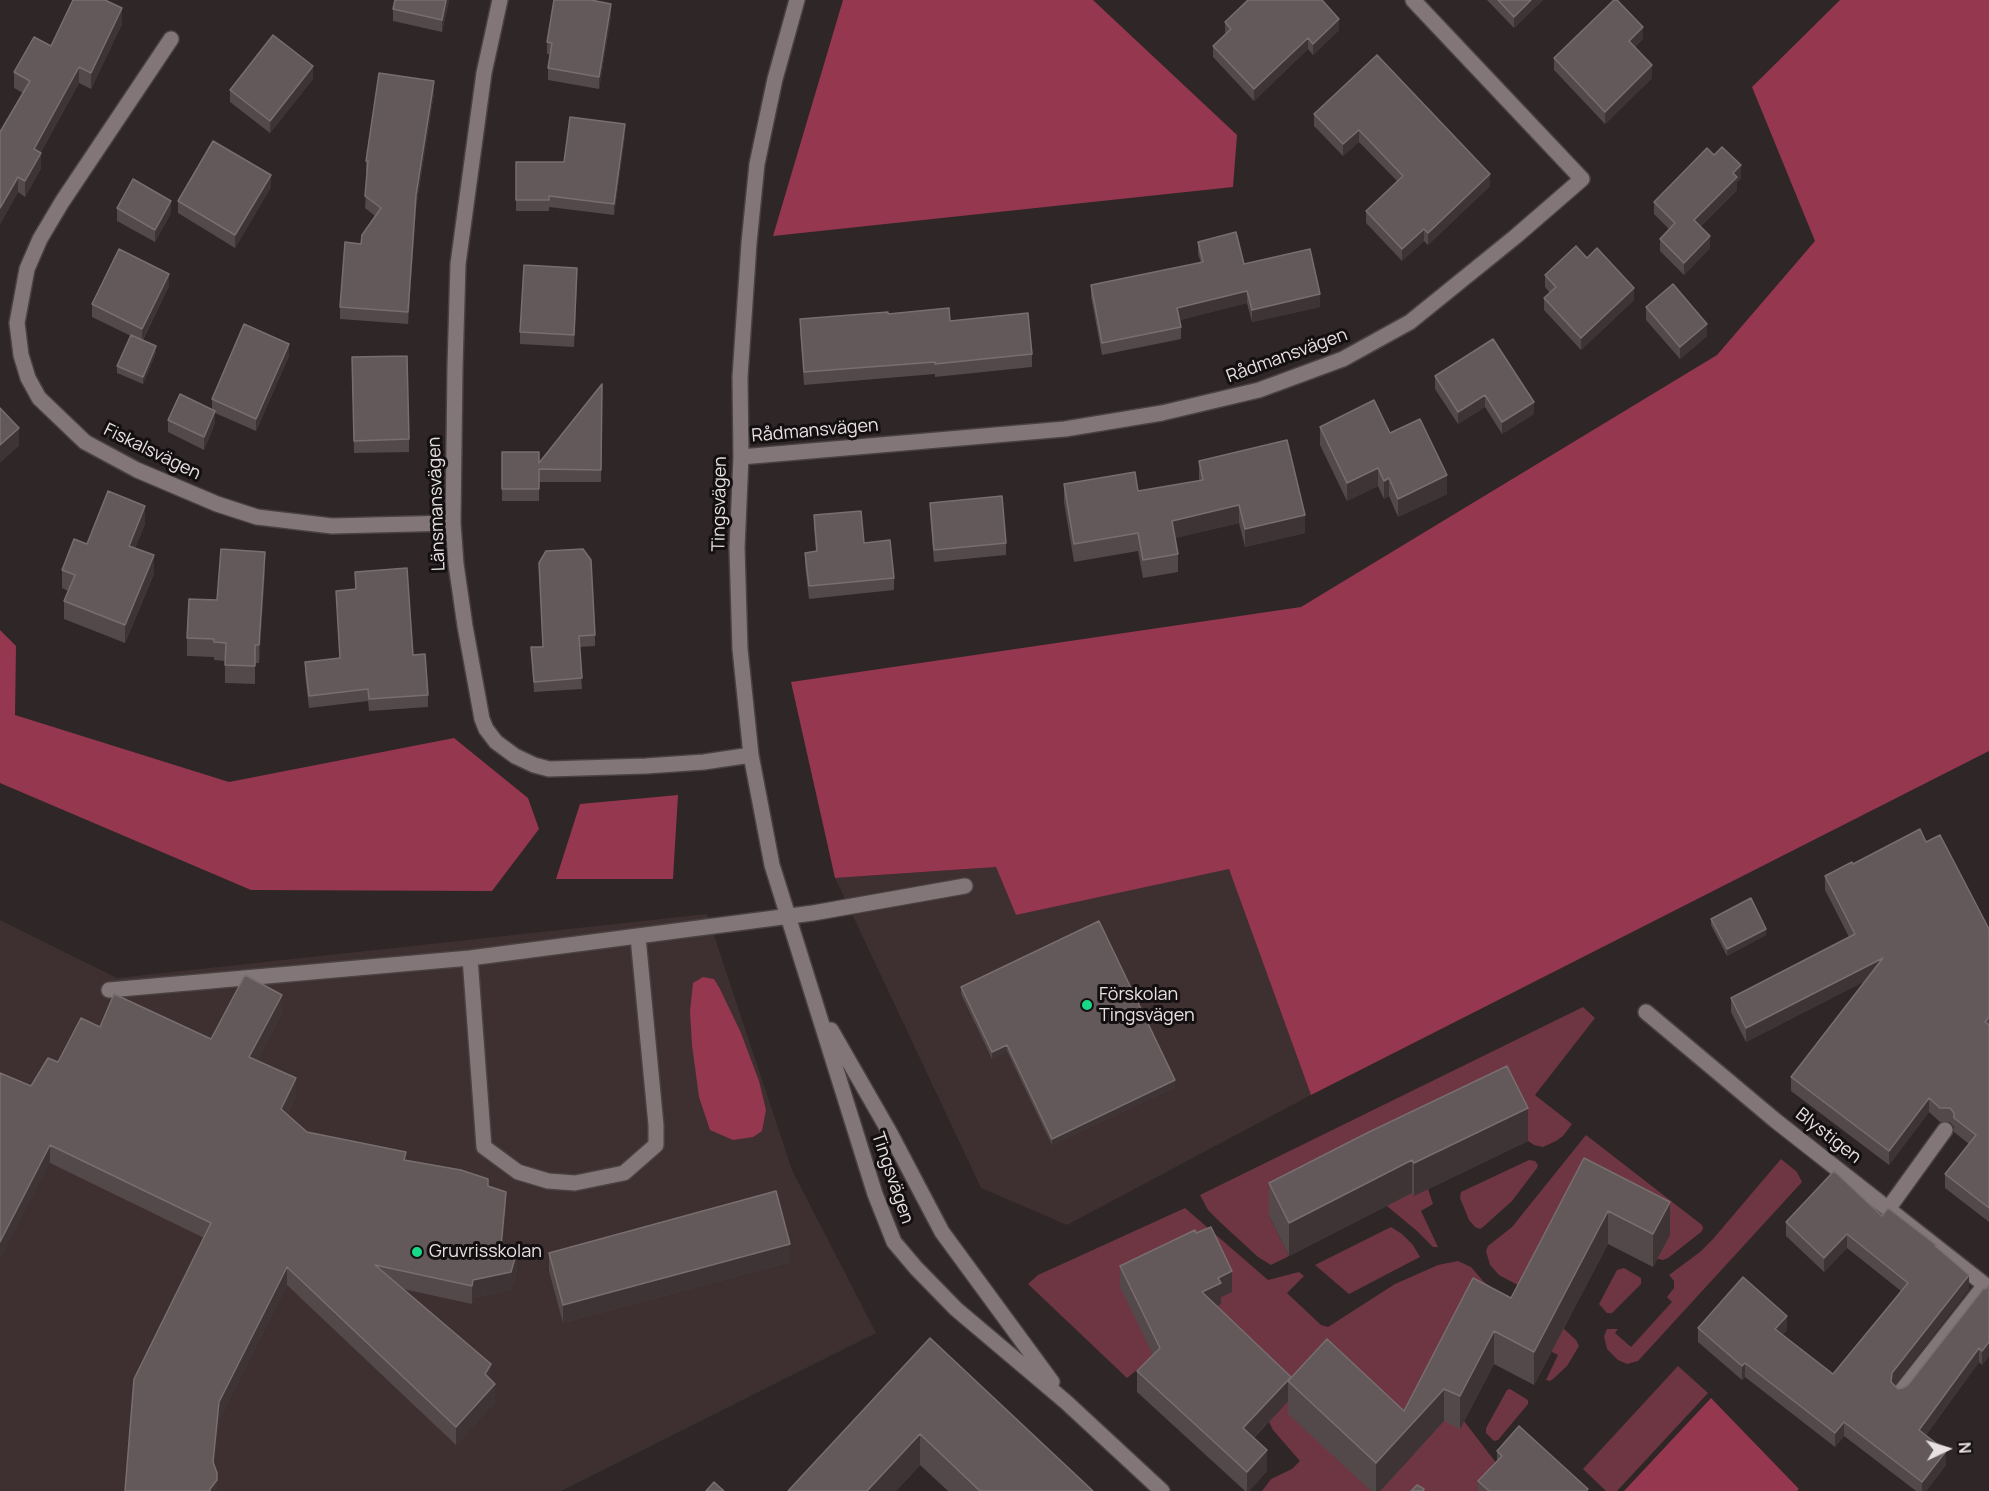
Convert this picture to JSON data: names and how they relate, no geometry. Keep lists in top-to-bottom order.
{
  "streets": {
    "street": [
      "Rådmansvägen",
      "Fiskalsvägen",
      "Länsmansvägen",
      "Tingsvägen",
      "Blystigen"
    ]
  },
  "crossings": [
    ["Rådmansvägen", "Tingsvägen"],
    ["Fiskalsvägen", "Länsmansvägen"],
    ["Länsmansvägen", "Tingsvägen"]
  ],
  "places": ["Förskolan Tingsvägen", "Gruvrisskolan"],
  "north": "right"
}
